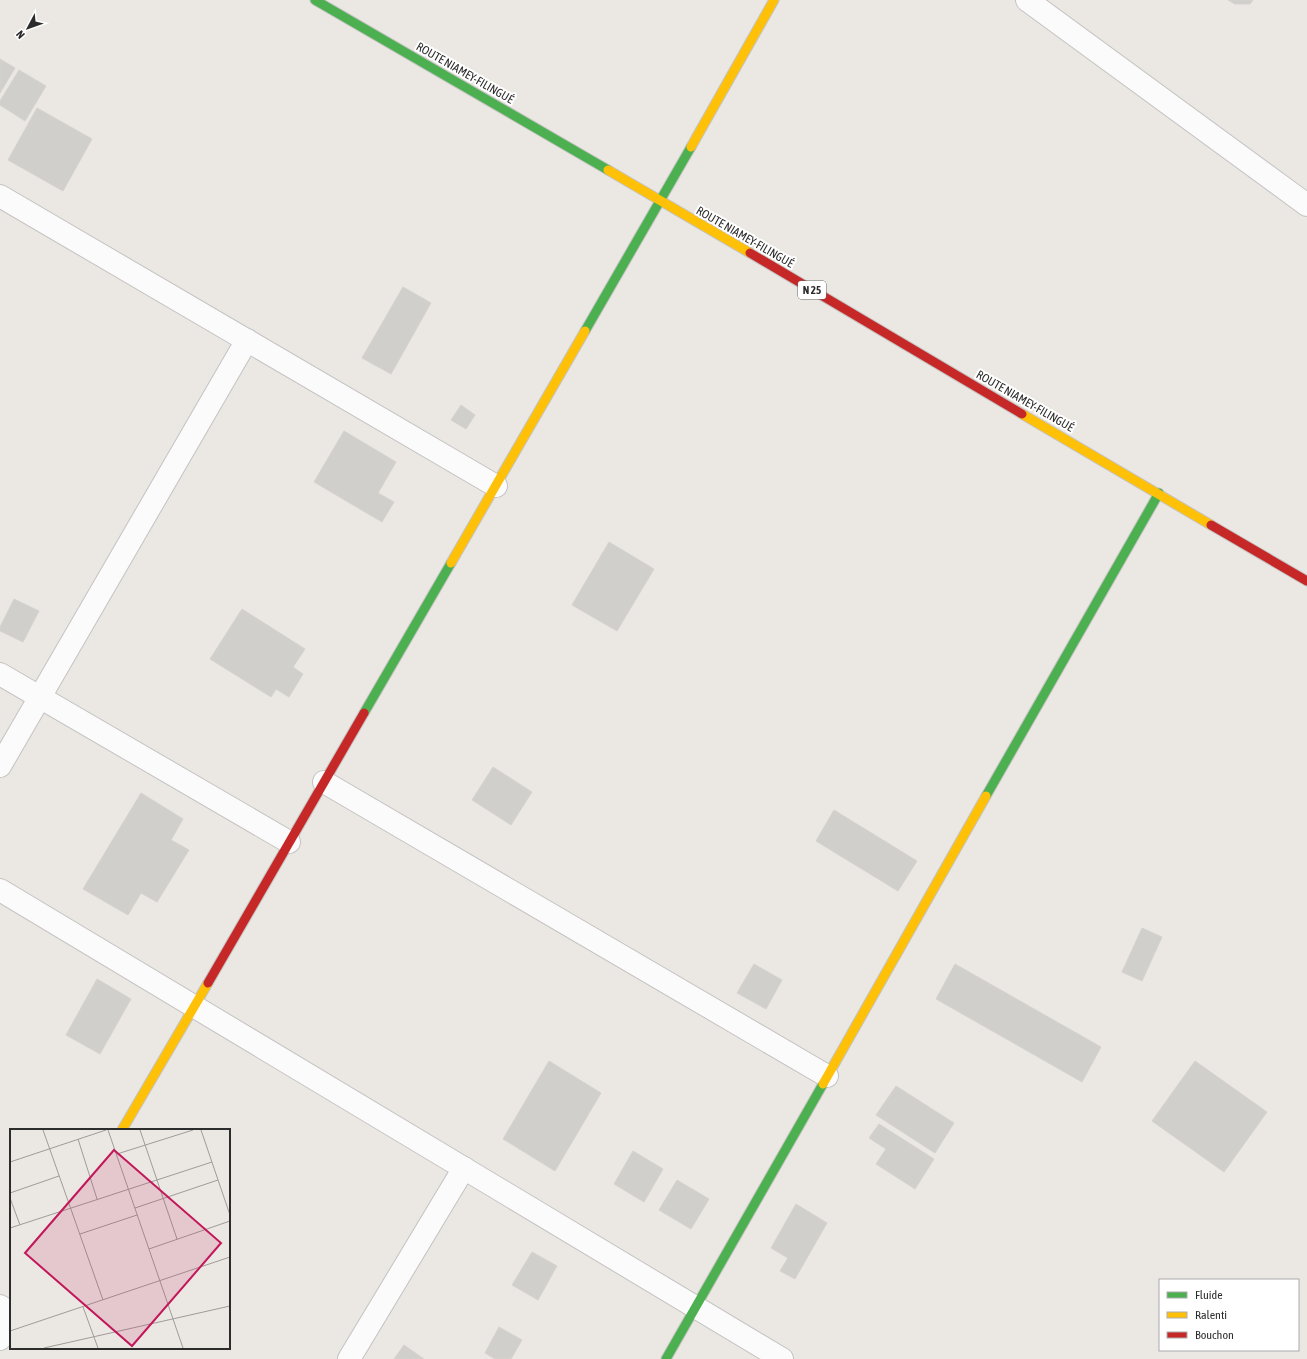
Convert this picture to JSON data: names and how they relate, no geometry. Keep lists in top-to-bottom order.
{
  "streets": {
    "street": ["ROUTE NIAMEY-FILINGUÉ", "N 25"]
  },
  "legend": ["Fluide", "Ralenti", "Bouchon"],
  "north": "bottom left"
}
